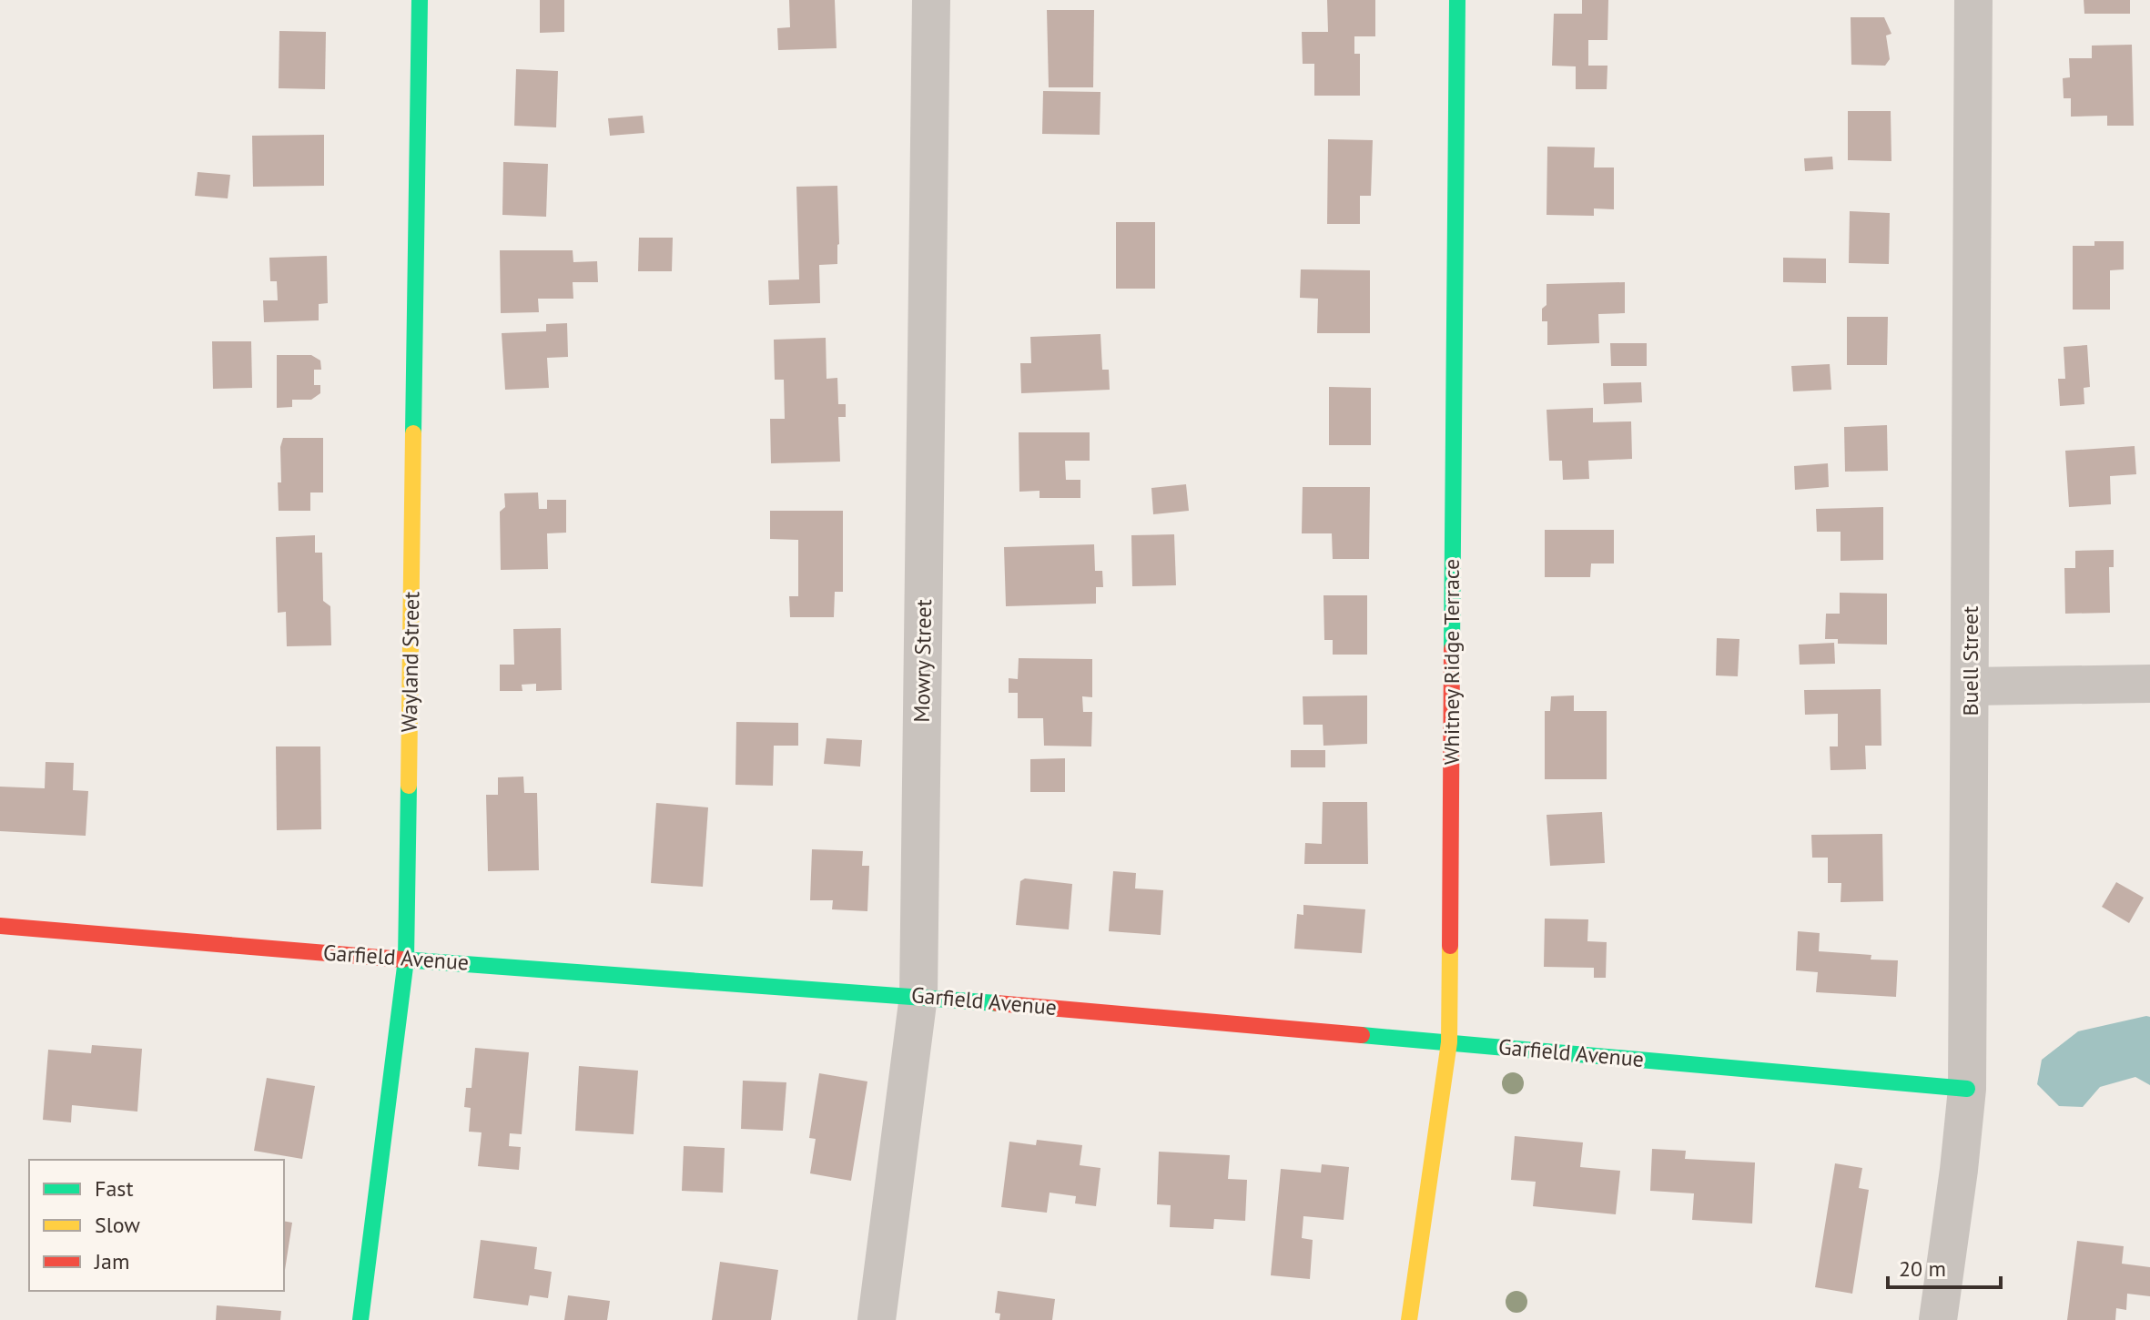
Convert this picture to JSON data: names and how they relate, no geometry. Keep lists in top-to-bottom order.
{
  "streets": {
    "street": [
      "Mowry Street",
      "Buell Street",
      "Wayland Street",
      "Whitney Ridge Terrace",
      "Garfield Avenue"
    ]
  },
  "crossings": [
    ["Mowry Street", "Garfield Avenue"],
    ["Buell Street", "Garfield Avenue"],
    ["Wayland Street", "Garfield Avenue"],
    ["Whitney Ridge Terrace", "Garfield Avenue"]
  ],
  "legend": ["Fast", "Slow", "Jam"],
  "scale_bar": "20 m"
}
